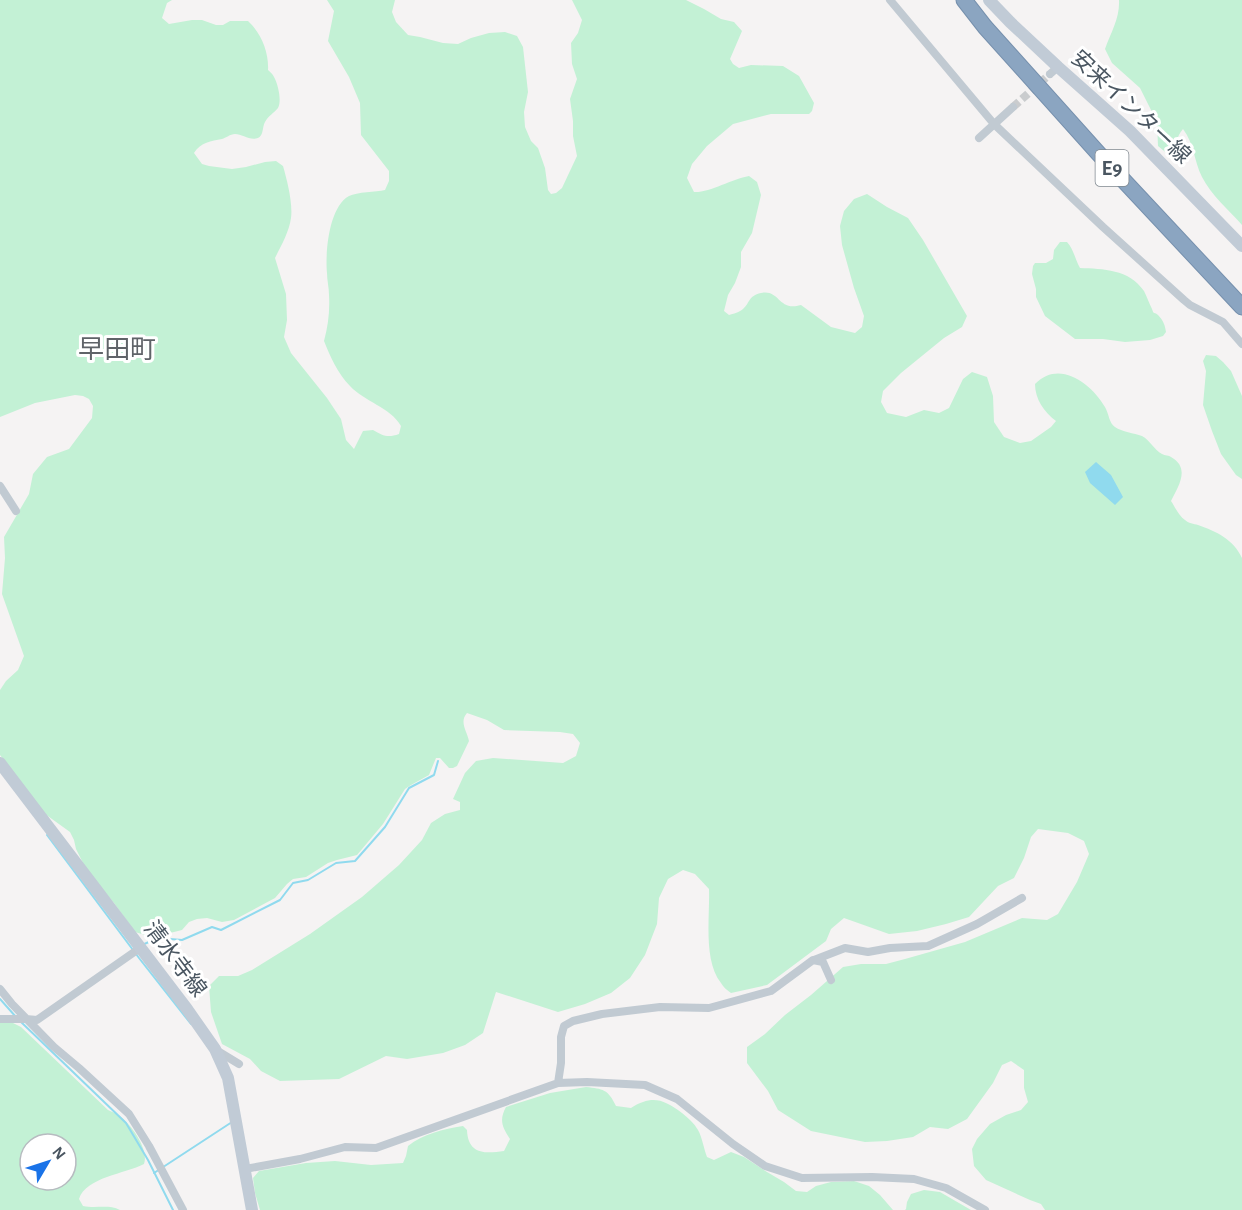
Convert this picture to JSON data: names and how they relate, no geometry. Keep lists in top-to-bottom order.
{
  "streets": {
    "highway": ["E9"],
    "main road": ["安来インター線", "清水寺線"]
  },
  "districts": ["早田町"],
  "north": "top right"
}
